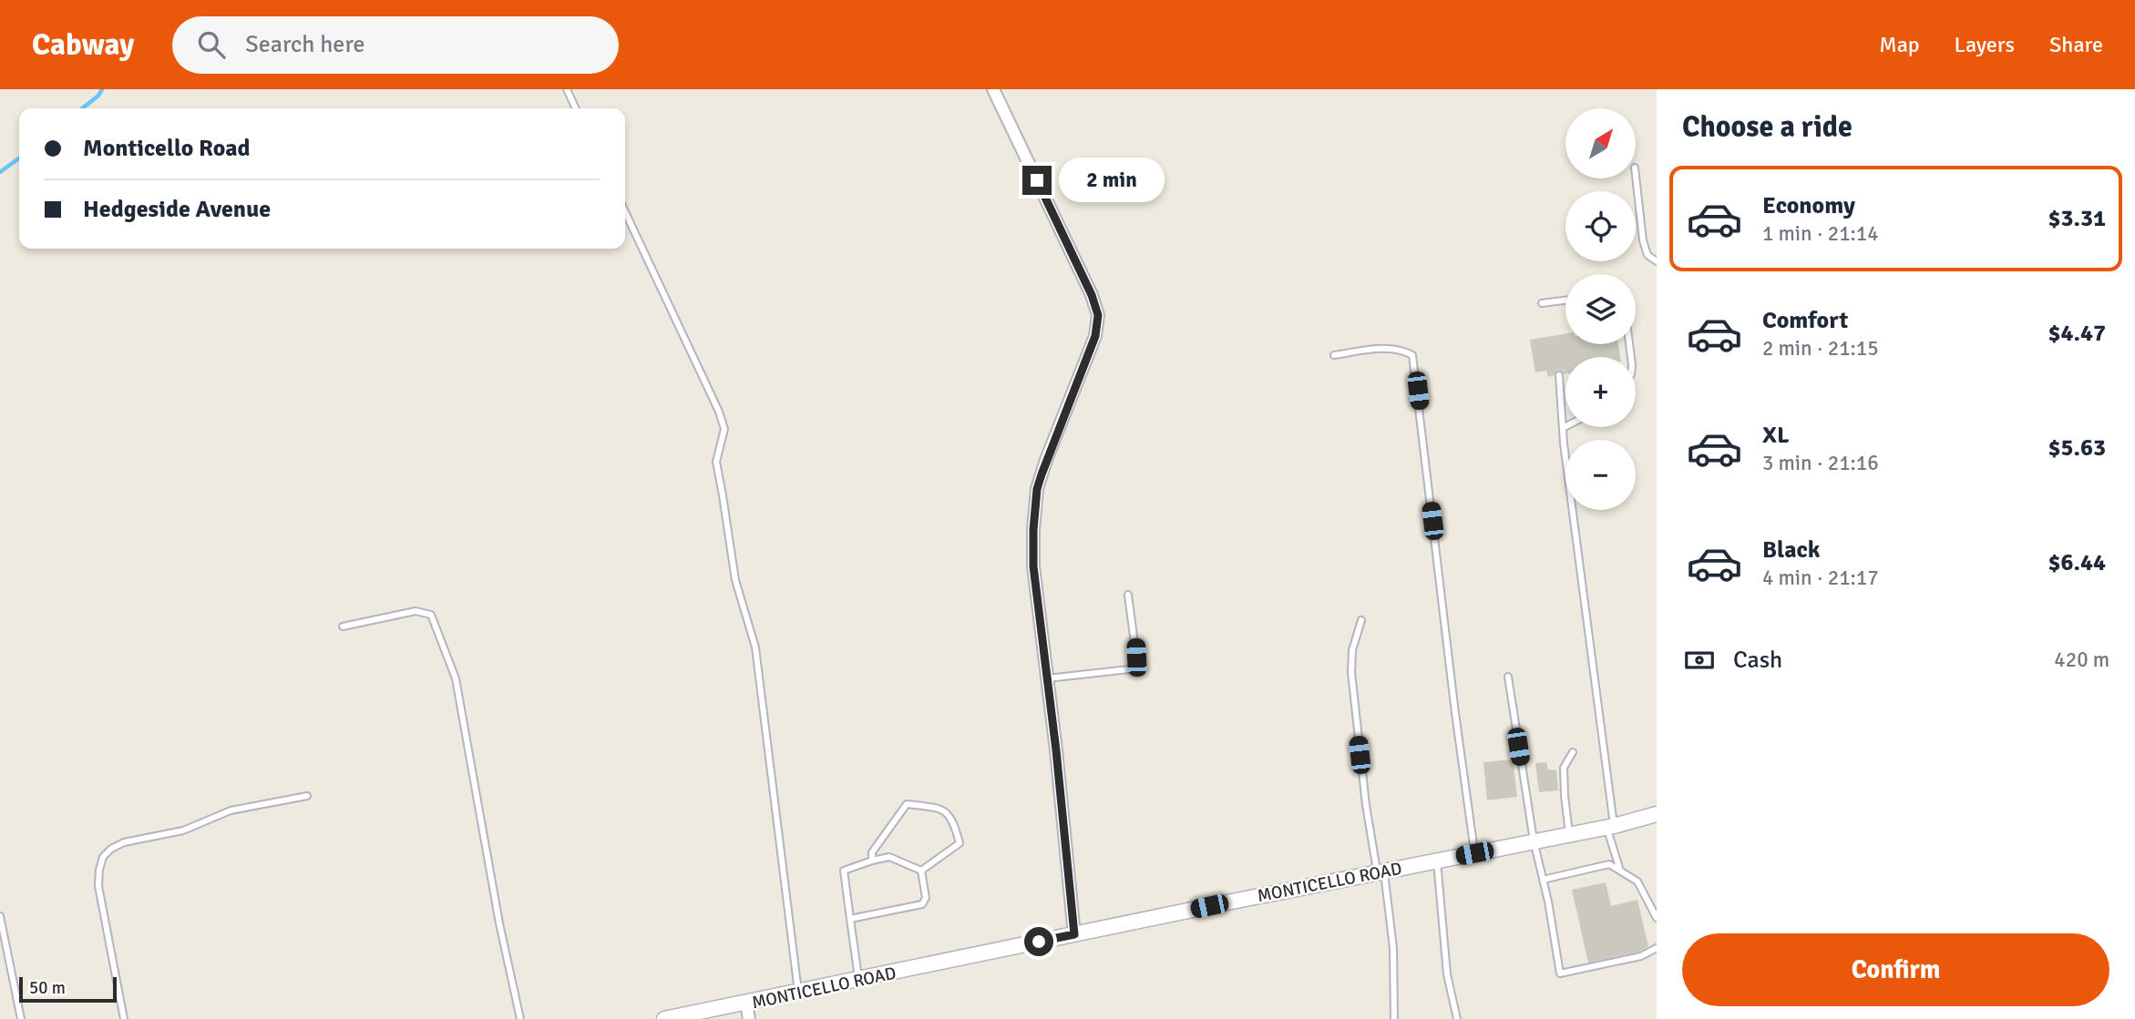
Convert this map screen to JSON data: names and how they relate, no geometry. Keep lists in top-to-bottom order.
{
  "streets": {
    "main road": ["MONTICELLO ROAD"]
  },
  "scale_bar": "50 m",
  "north": "top right",
  "page": {
    "header": "Cabway",
    "search": "Search here",
    "nav": ["Map", "Layers", "Share"],
    "heading": "Choose a ride",
    "map_buttons": ["+", "−"],
    "banner": ["Monticello Road", "Hedgeside Avenue"],
    "bubble": "2 min",
    "list": [
      {
        "name": "Economy",
        "note": "1 min · 21:14",
        "value": "$3.31"
      },
      {
        "name": "Comfort",
        "note": "2 min · 21:15",
        "value": "$4.47"
      },
      {
        "name": "XL",
        "note": "3 min · 21:16",
        "value": "$5.63"
      },
      {
        "name": "Black",
        "note": "4 min · 21:17",
        "value": "$6.44"
      }
    ],
    "pay": ["Cash", "420 m"],
    "buttons": "Confirm",
    "scale": "50 m"
  }
}
